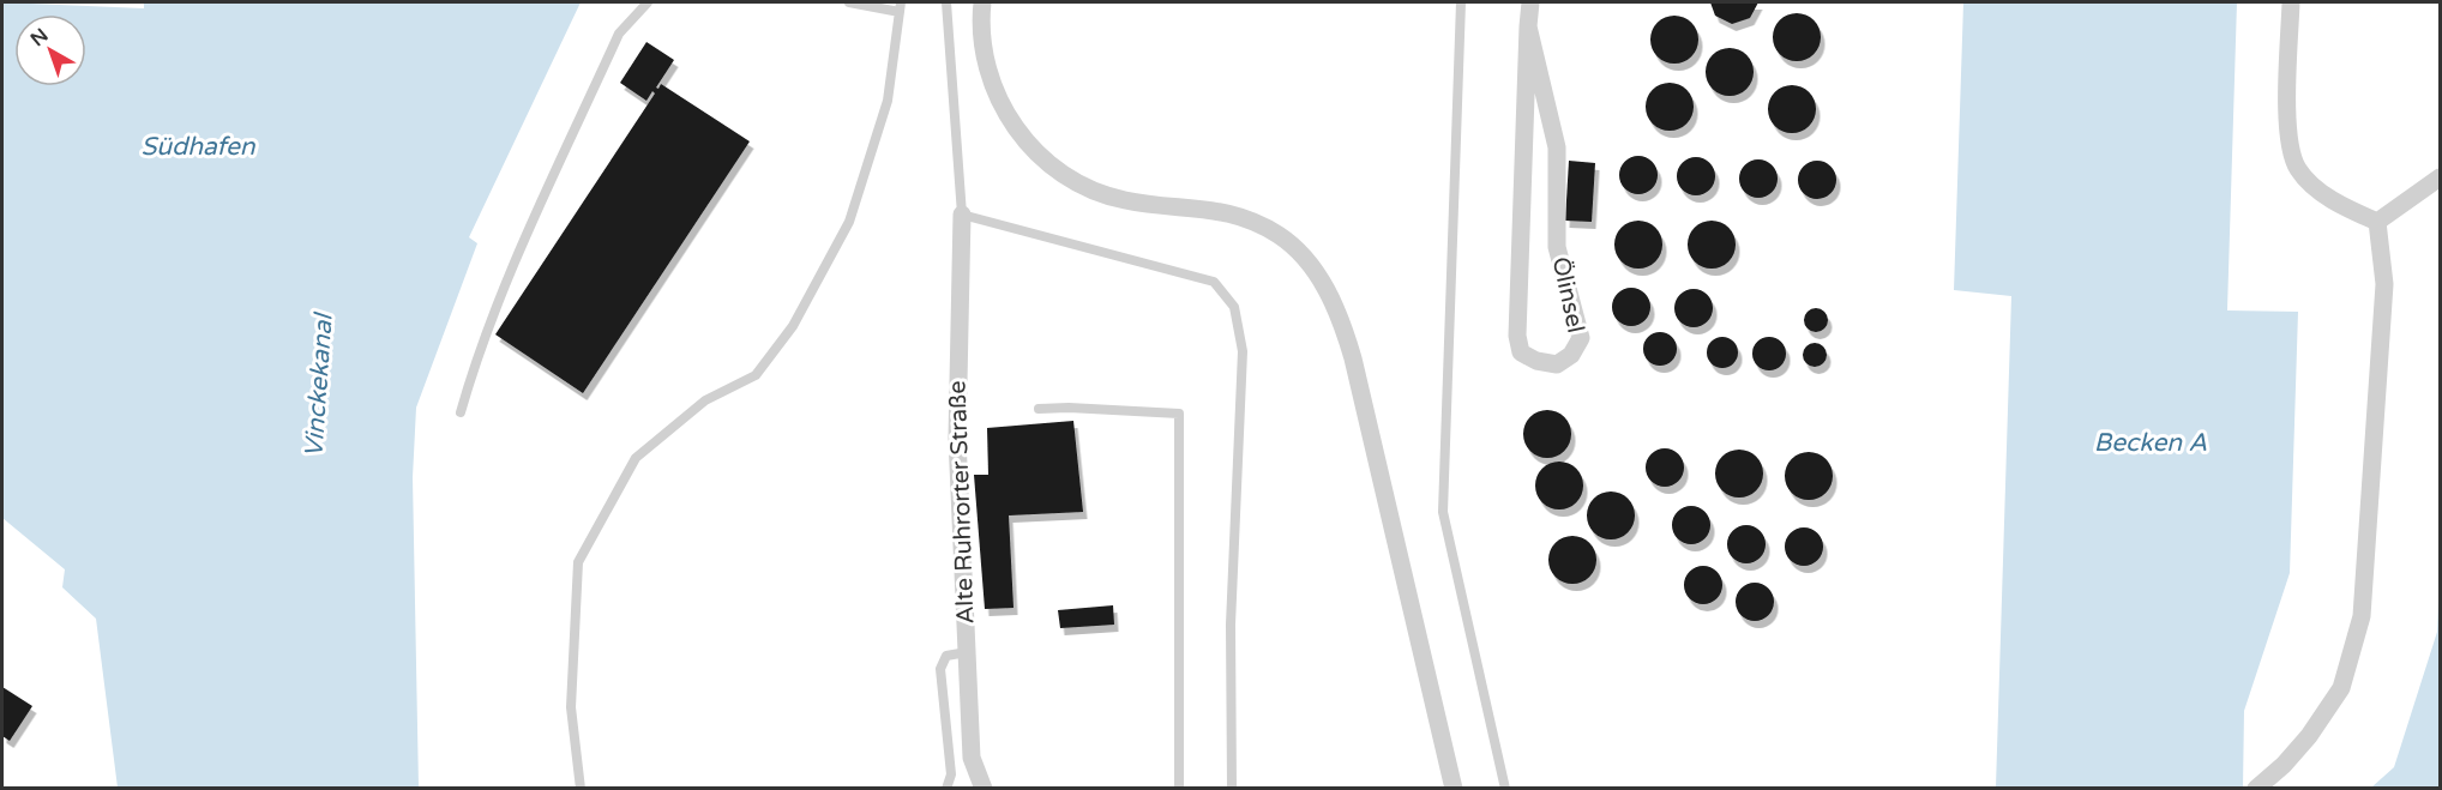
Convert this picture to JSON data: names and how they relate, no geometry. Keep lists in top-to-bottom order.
{
  "streets": {
    "street": ["Ölinsel", "Alte Ruhrorter Straße"]
  },
  "water": ["Südhafen", "Vinckekanal", "Becken A"],
  "north": "top left"
}
